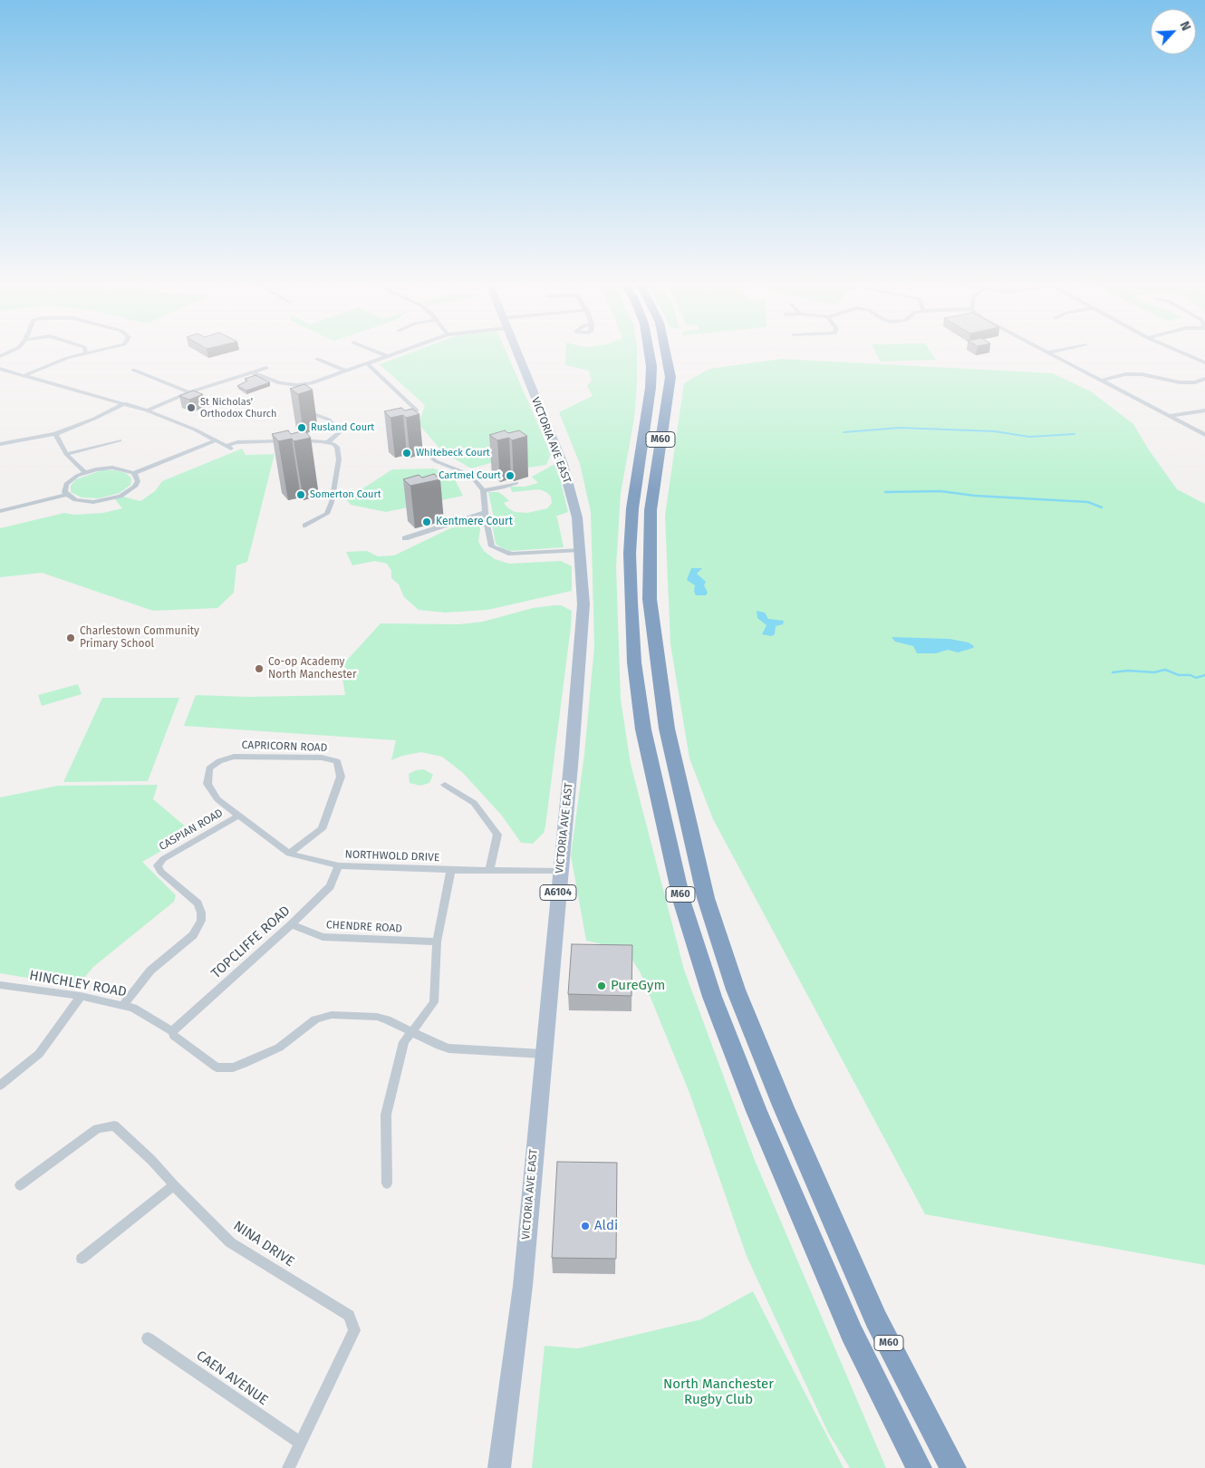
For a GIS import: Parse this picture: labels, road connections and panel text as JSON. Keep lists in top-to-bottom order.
{
  "streets": {
    "highway": ["M60"],
    "main road": ["VICTORIA AVE EAST", "A6104"],
    "street": [
      "CAPRICORN ROAD",
      "CASPIAN ROAD",
      "NORTHWOLD DRIVE",
      "CHENDRE ROAD",
      "TOPCLIFFE ROAD",
      "HINCHLEY ROAD",
      "NINA DRIVE",
      "CAEN AVENUE"
    ]
  },
  "crossings": [
    ["VICTORIA AVE EAST", "NORTHWOLD DRIVE"],
    ["VICTORIA AVE EAST", "HINCHLEY ROAD"],
    ["CAPRICORN ROAD", "CASPIAN ROAD"],
    ["CAPRICORN ROAD", "NORTHWOLD DRIVE"],
    ["CASPIAN ROAD", "NORTHWOLD DRIVE"],
    ["CASPIAN ROAD", "HINCHLEY ROAD"],
    ["NORTHWOLD DRIVE", "TOPCLIFFE ROAD"],
    ["CHENDRE ROAD", "TOPCLIFFE ROAD"],
    ["TOPCLIFFE ROAD", "HINCHLEY ROAD"],
    ["NINA DRIVE", "CAEN AVENUE"]
  ],
  "parks": ["North Manchester Rugby Club"],
  "places": [
    "St Nicholas' Orthodox Church",
    "Rusland Court",
    "Whitebeck Court",
    "Cartmel Court",
    "Somerton Court",
    "Kentmere Court",
    "Charlestown Community Primary School",
    "Co-op Academy North Manchester",
    "PureGym",
    "Aldi"
  ],
  "north": "top right"
}
